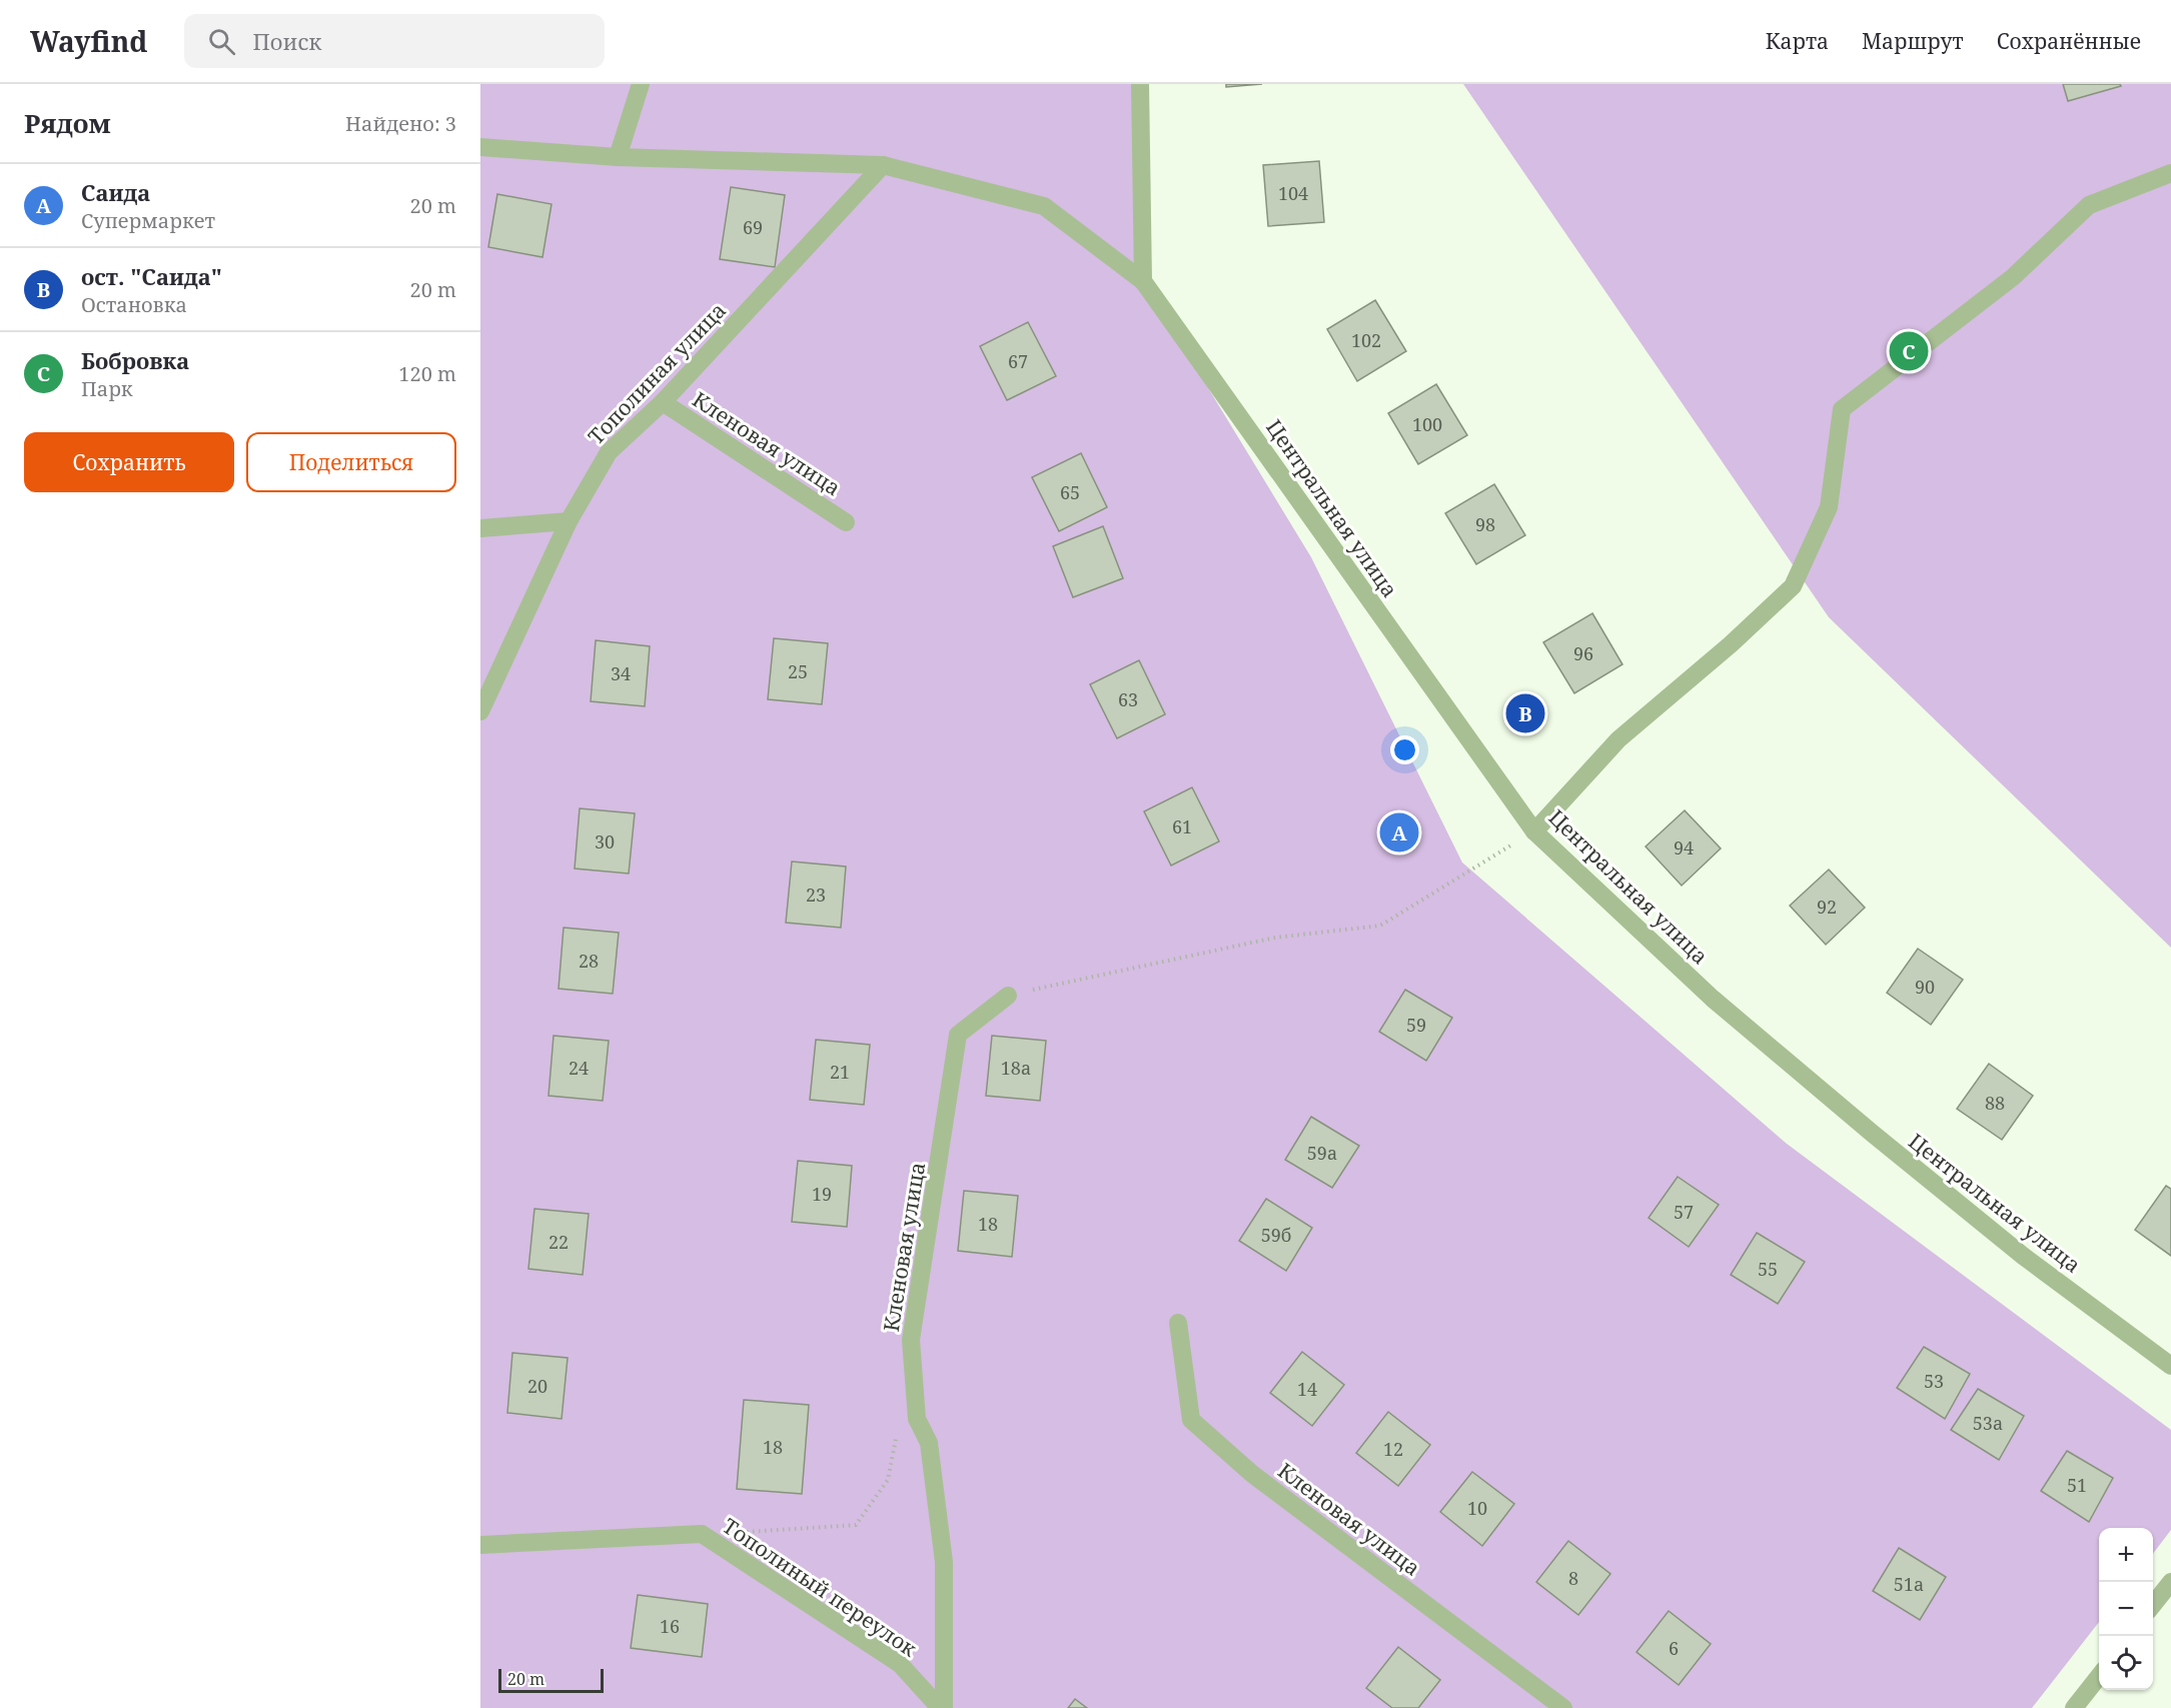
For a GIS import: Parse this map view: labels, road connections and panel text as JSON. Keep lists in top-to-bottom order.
{
  "streets": {
    "street": [
      "Тополиная улица",
      "Кленовая улица",
      "Центральная улица",
      "Тополиный переулок"
    ]
  },
  "crossings": [
    ["Тополиная улица", "Кленовая улица"],
    ["Тополиная улица", "Центральная улица"]
  ],
  "house_numbers": [
    "104",
    "69",
    "102",
    "67",
    "100",
    "65",
    "98",
    "96",
    "25",
    "34",
    "63",
    "61",
    "30",
    "94",
    "23",
    "92",
    "28",
    "90",
    "59",
    "24",
    "18а",
    "21",
    "88",
    "59а",
    "19",
    "57",
    "18",
    "59б",
    "22",
    "55",
    "53",
    "20",
    "14",
    "53а",
    "18",
    "12",
    "51",
    "10",
    "8",
    "51а",
    "16",
    "6"
  ],
  "scale_bar": "20 m",
  "page": {
    "header": "Wayfind",
    "search": "Поиск",
    "nav": ["Карта", "Маршрут", "Сохранённые"],
    "heading": ["Рядом", "Найдено: 3"],
    "list": [
      {
        "mark": "A",
        "name": "Саида",
        "note": "Супермаркет",
        "value": "20 m"
      },
      {
        "mark": "B",
        "name": "ост. \"Саида\"",
        "note": "Остановка",
        "value": "20 m"
      },
      {
        "mark": "C",
        "name": "Бобровка",
        "note": "Парк",
        "value": "120 m"
      }
    ],
    "pins": ["C", "B", "A"],
    "buttons": ["Сохранить", "Поделиться"],
    "map_buttons": ["+", "−"],
    "scale": "20 m"
  }
}
